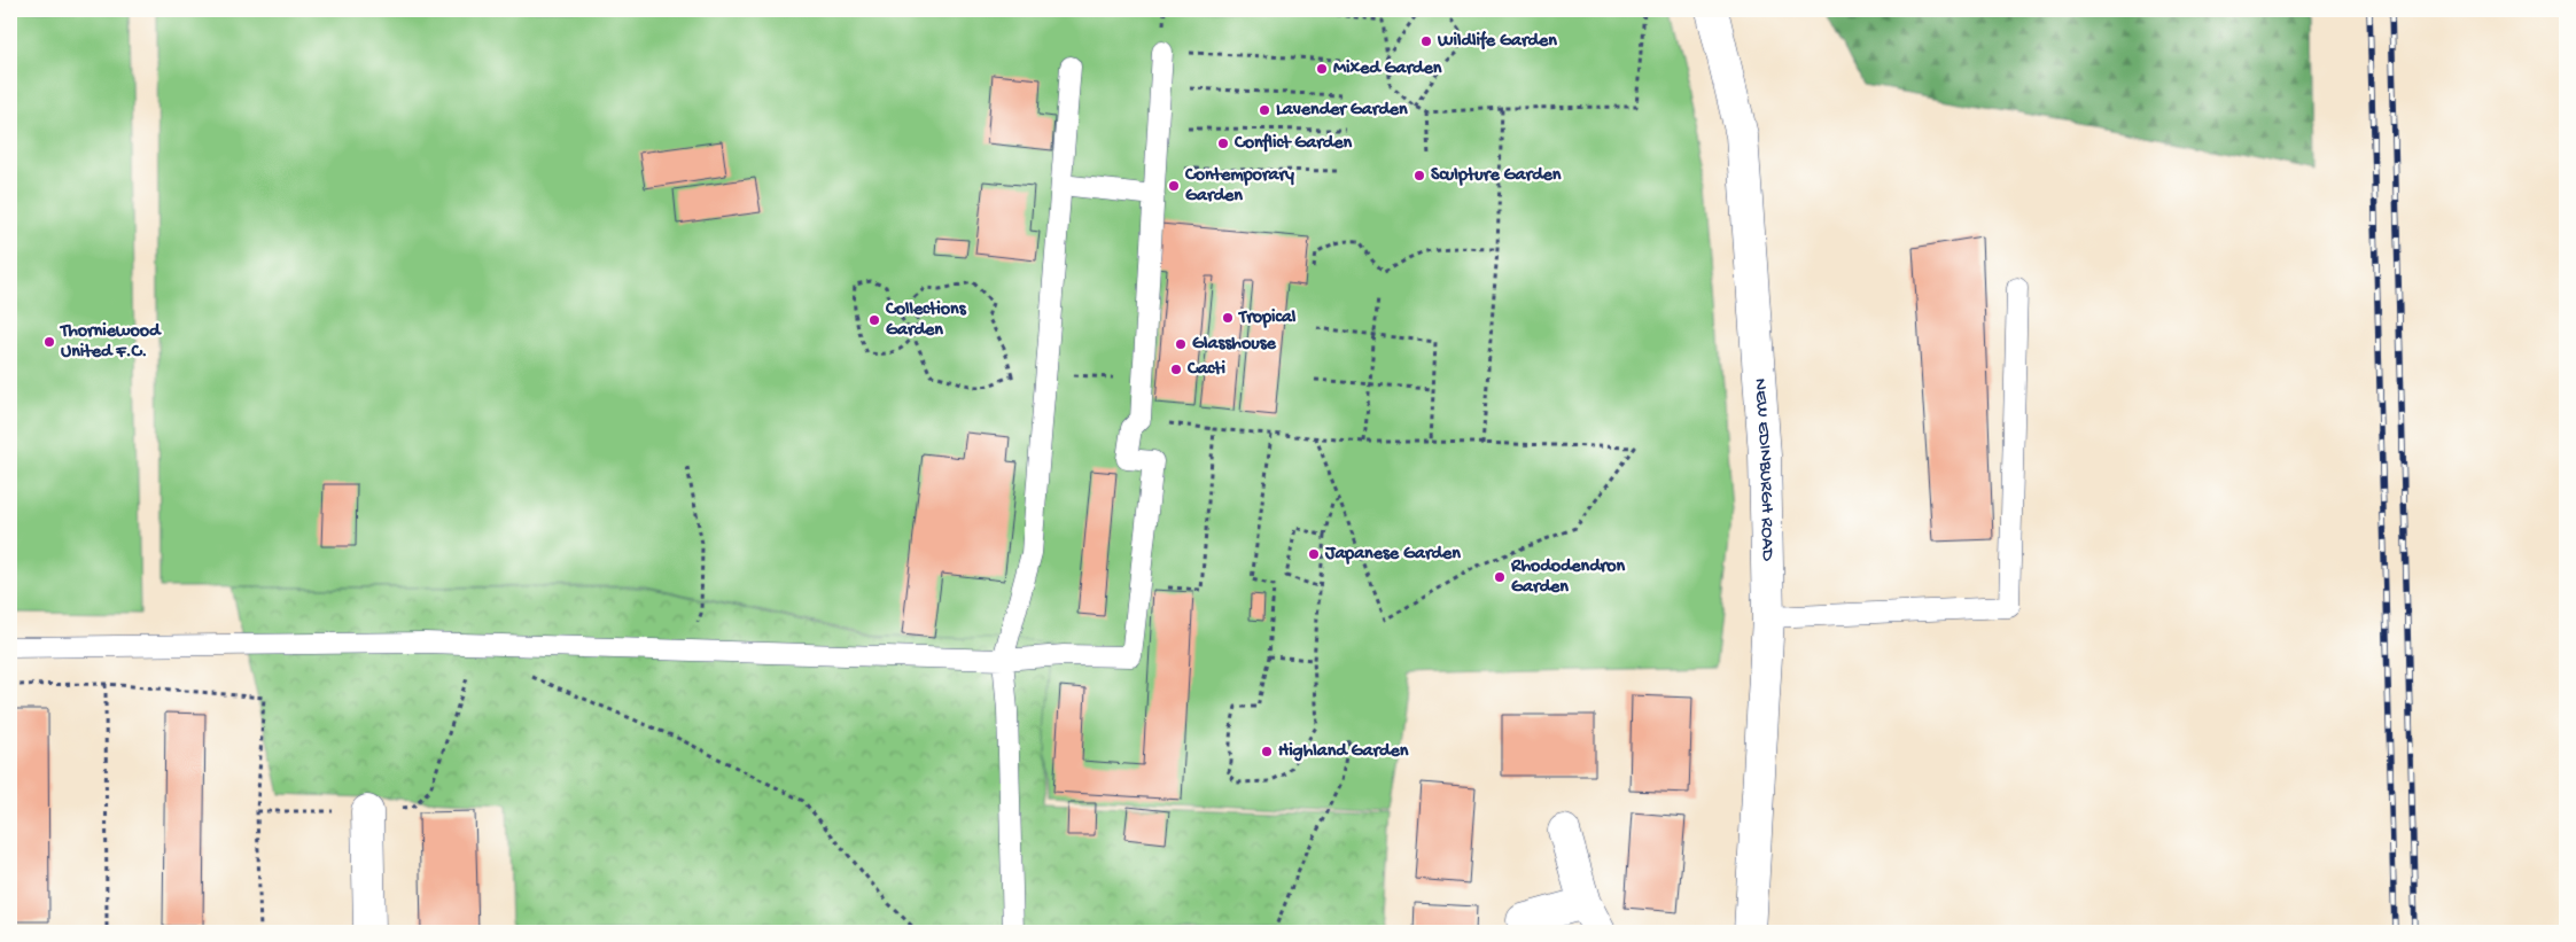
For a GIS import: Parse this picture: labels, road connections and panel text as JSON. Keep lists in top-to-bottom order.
{
  "streets": {
    "main road": ["NEW EDINBURGH ROAD"]
  },
  "places": [
    "Wildlife Garden",
    "Mixed Garden",
    "Lavender Garden",
    "Conflict Garden",
    "Sculpture Garden",
    "Contemporary Garden",
    "Tropical",
    "Collections Garden",
    "Thorniewood United F.C.",
    "Glasshouse",
    "Cacti",
    "Japanese Garden",
    "Rhododendron Garden",
    "Highland Garden"
  ]
}
